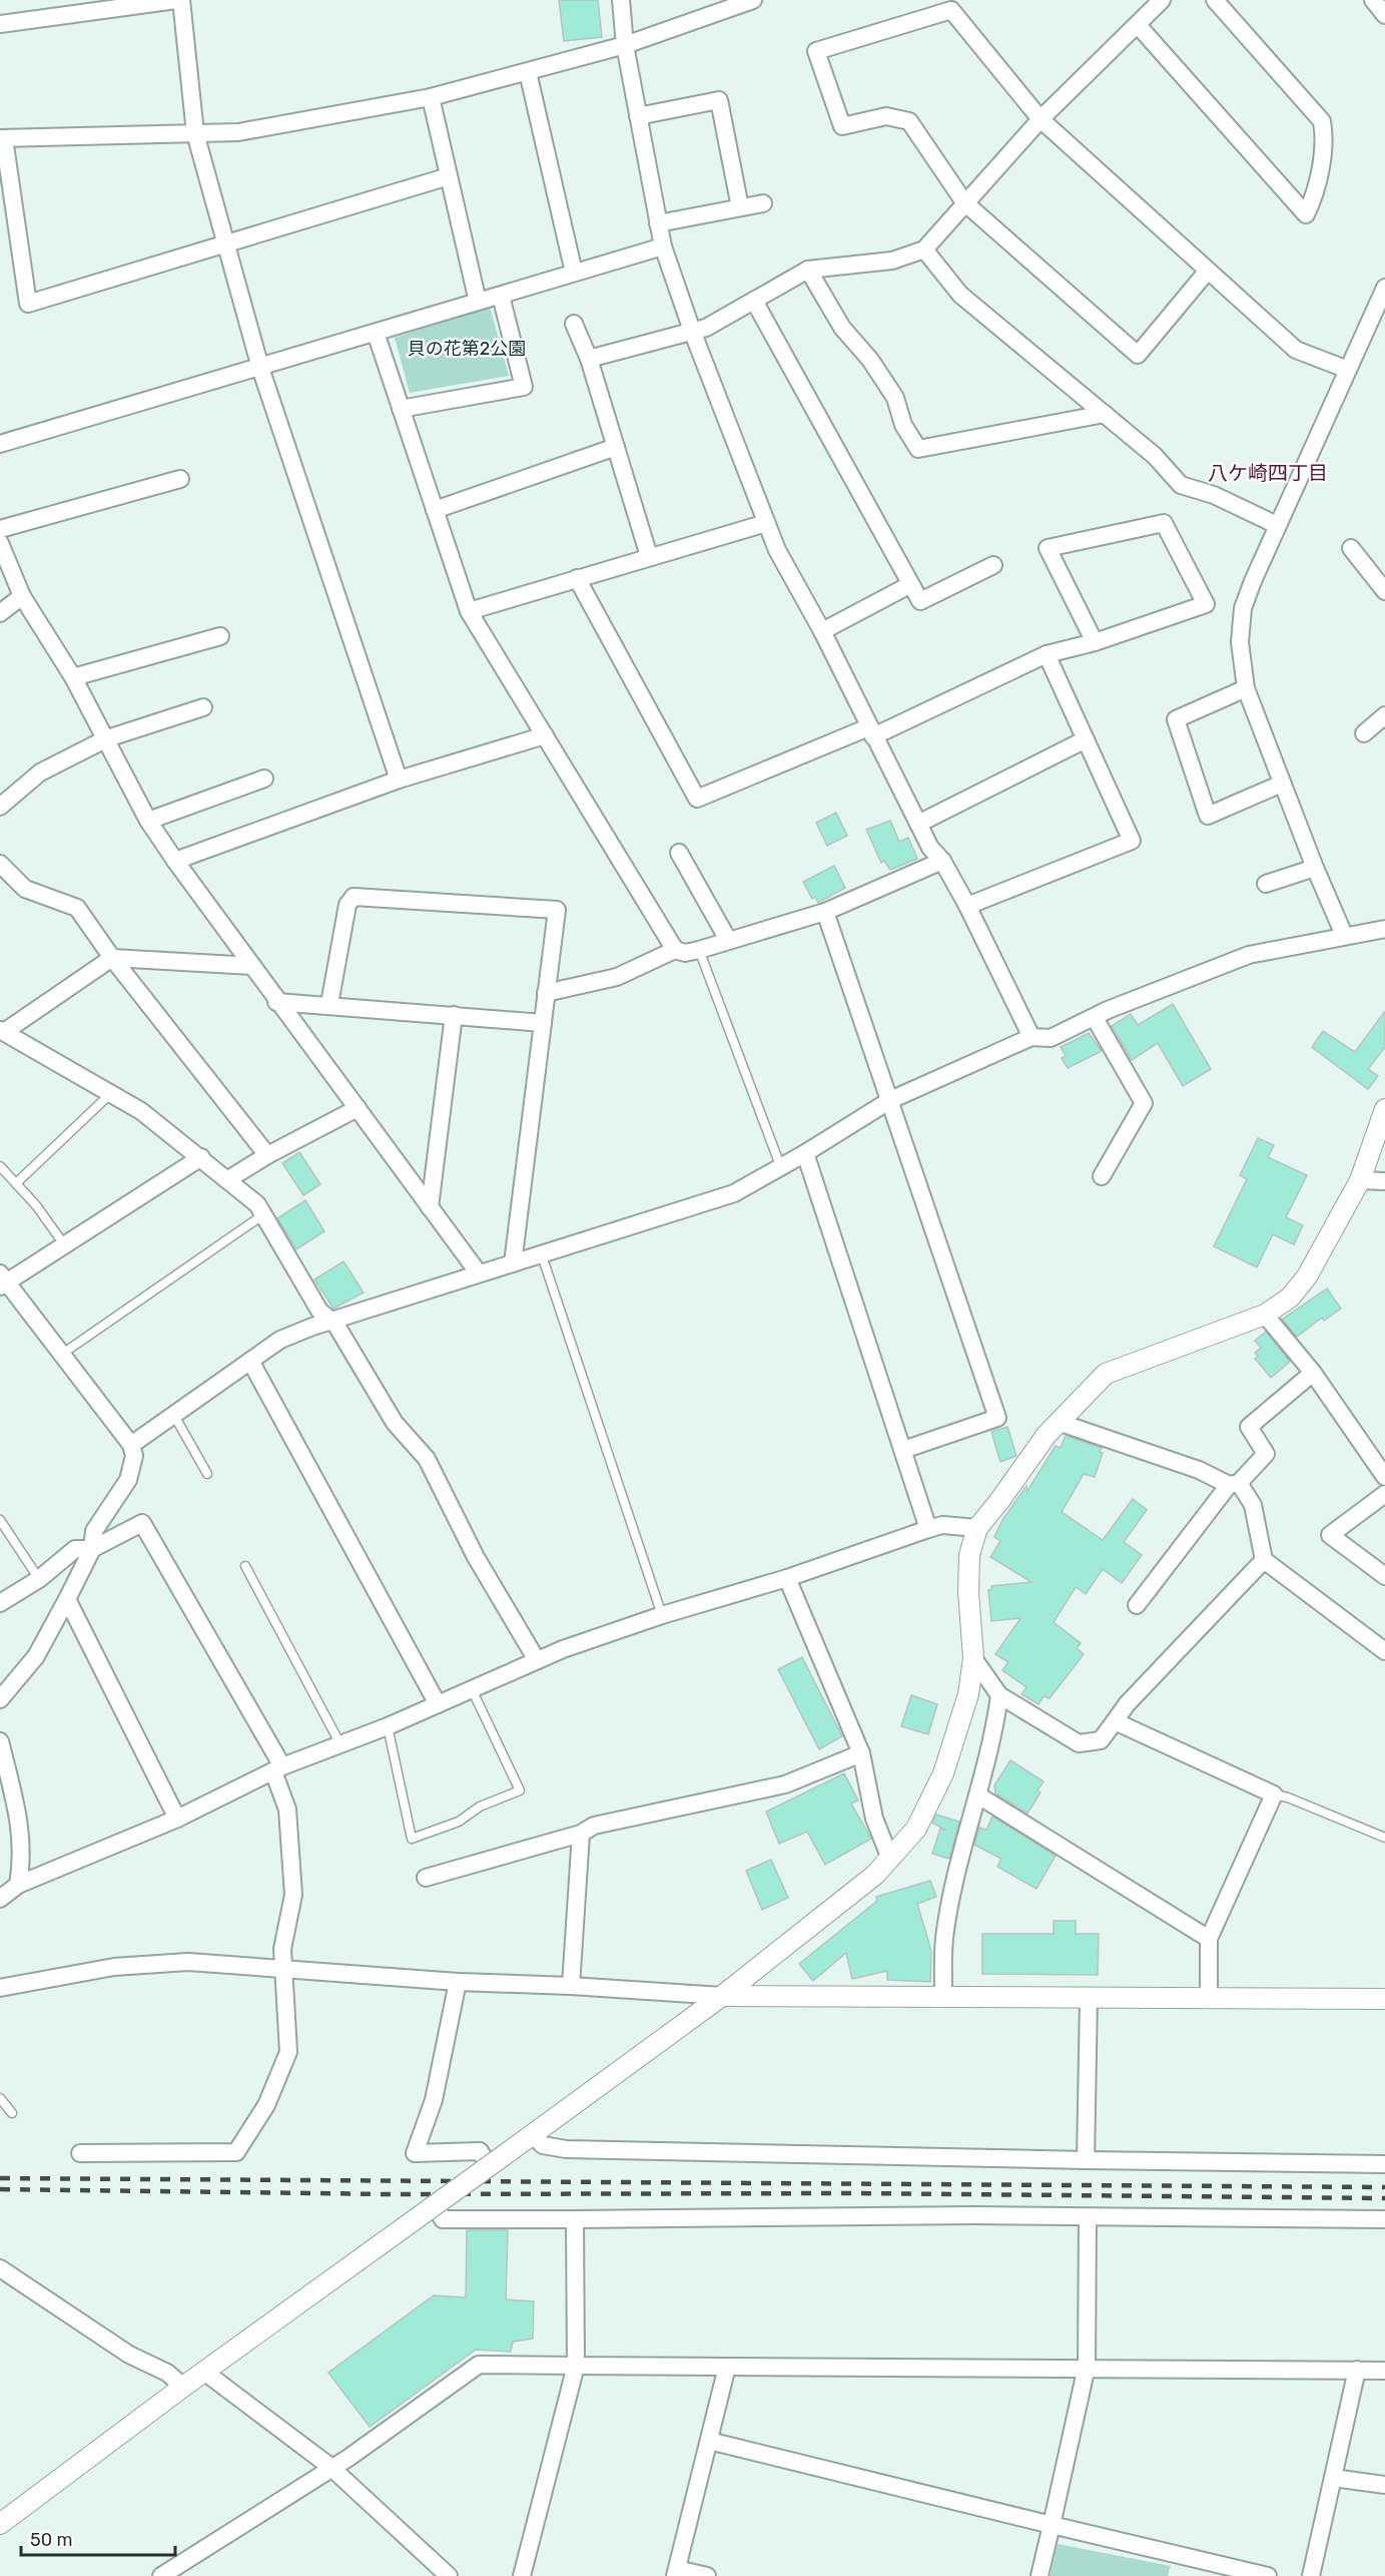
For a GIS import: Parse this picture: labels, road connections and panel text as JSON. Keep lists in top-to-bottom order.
{
  "districts": ["八ケ崎四丁目"],
  "parks": ["貝の花第2公園"],
  "scale_bar": "50 m"
}
